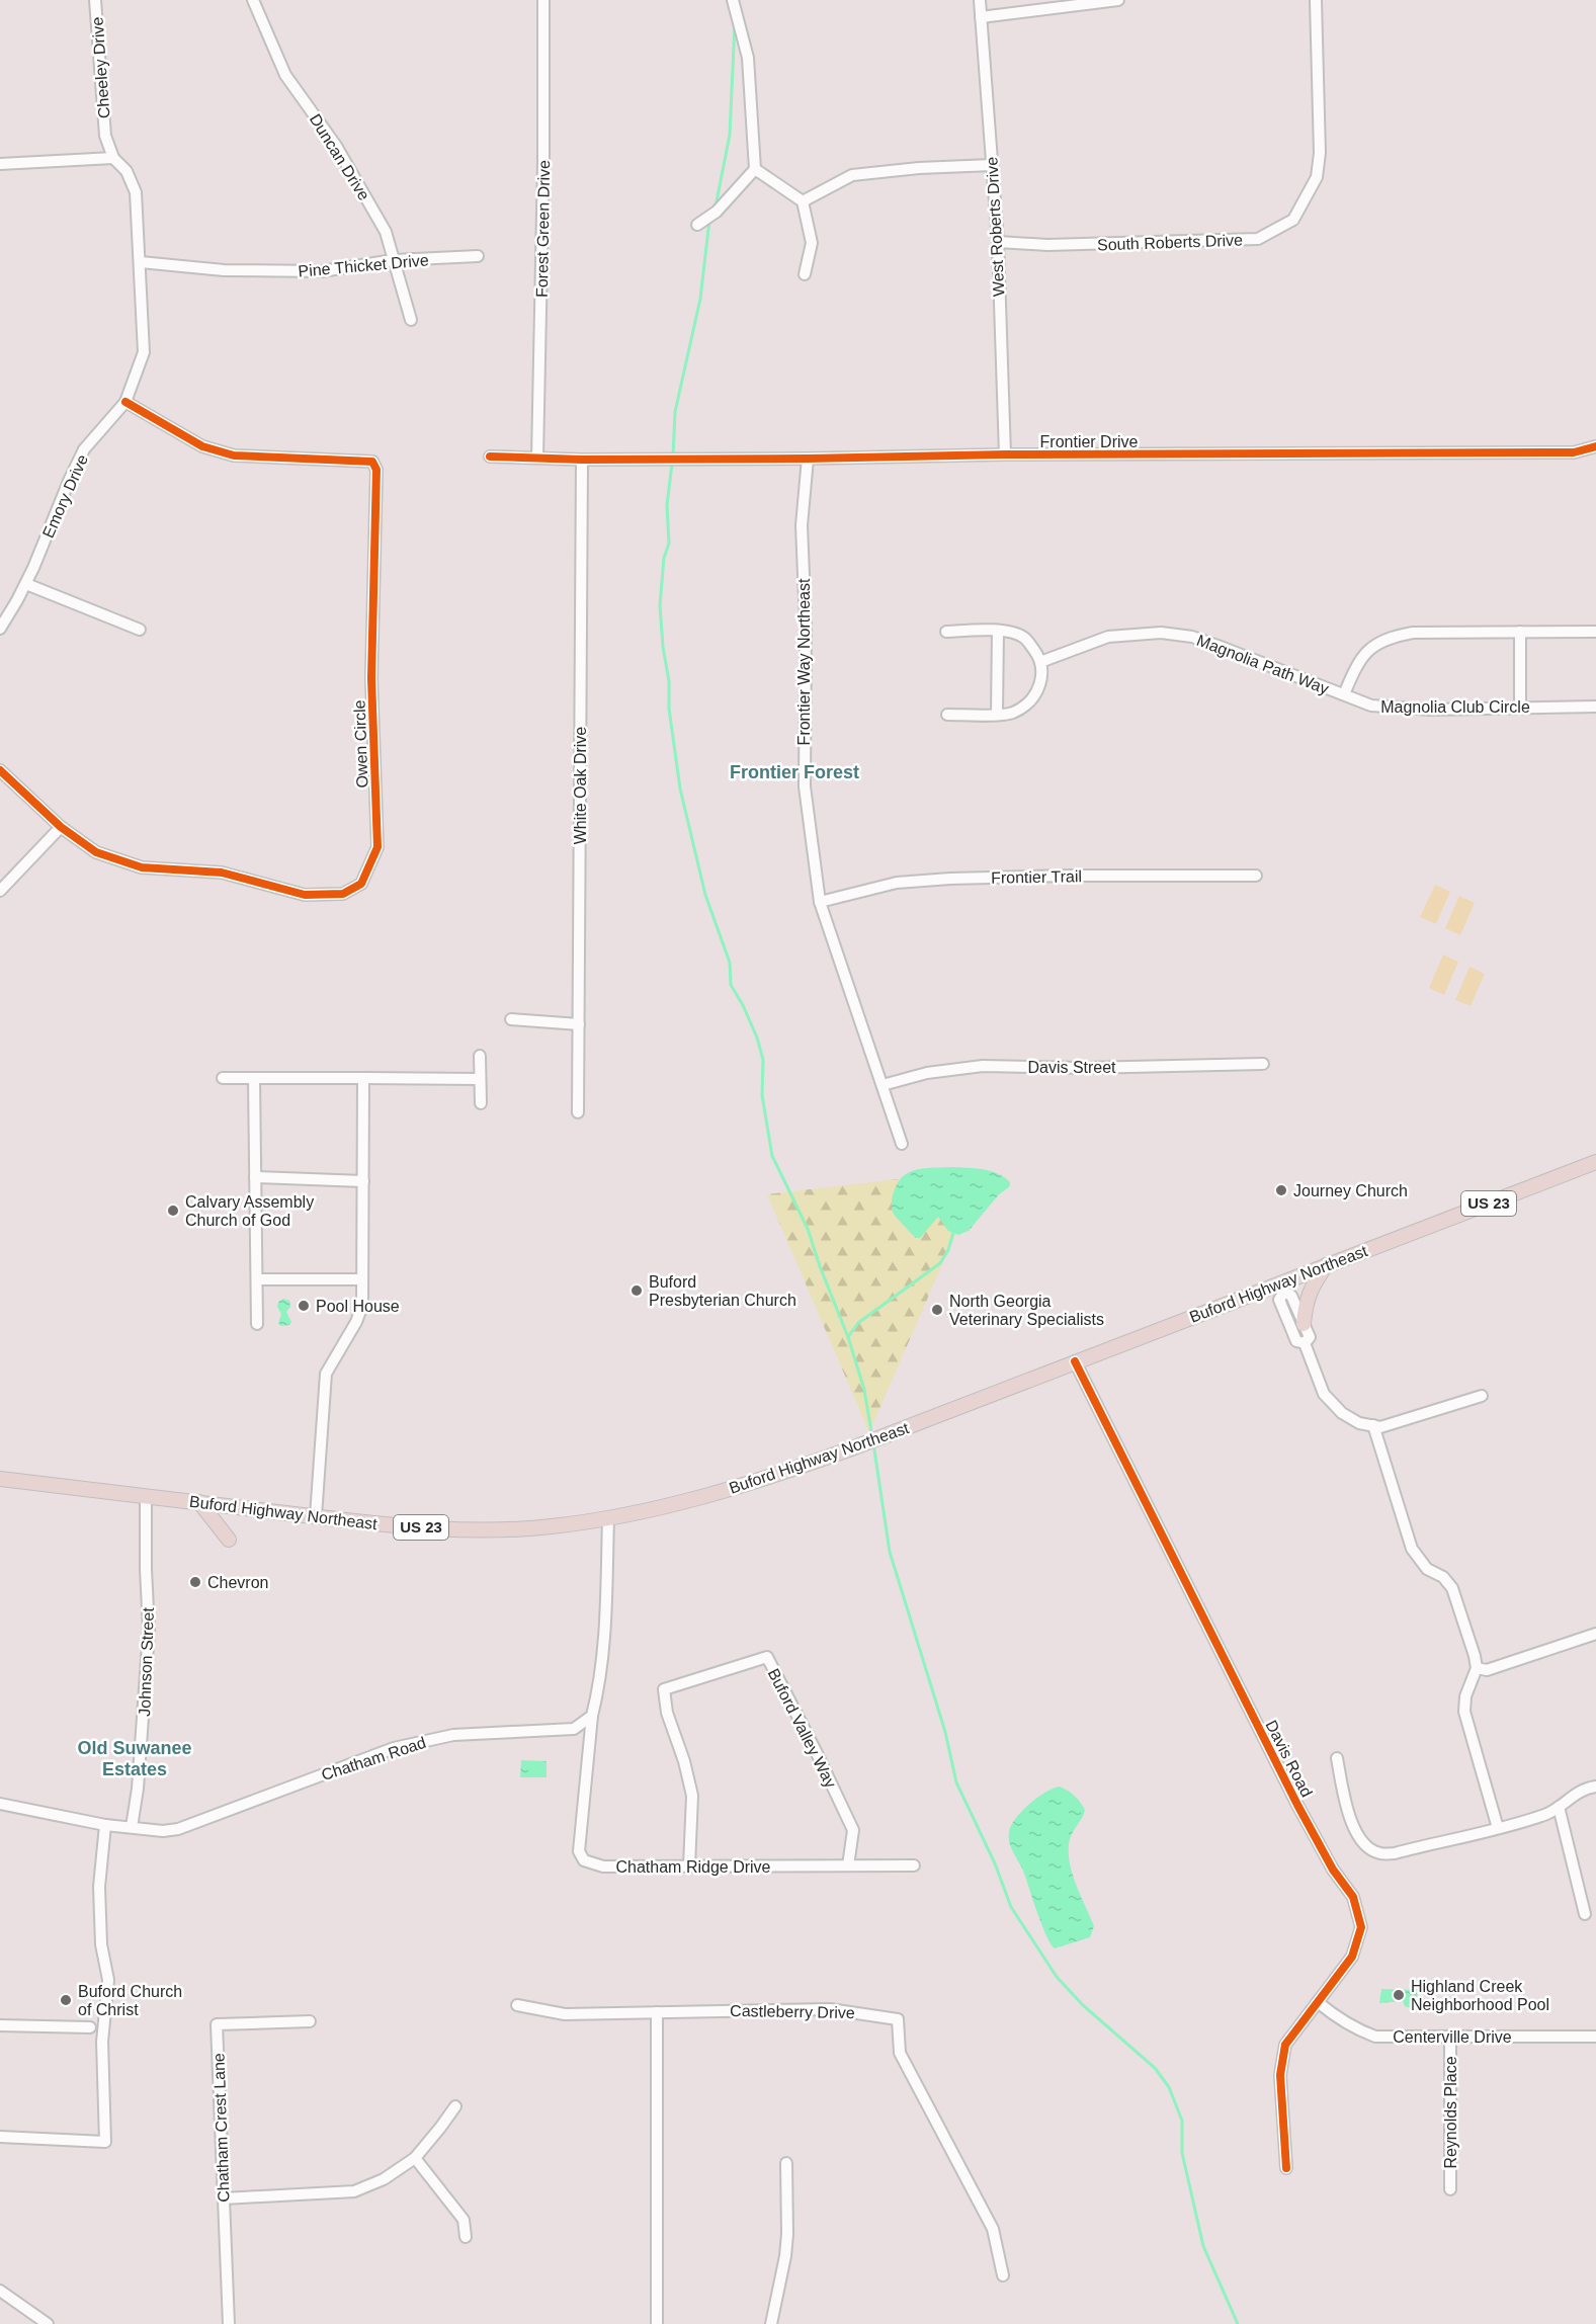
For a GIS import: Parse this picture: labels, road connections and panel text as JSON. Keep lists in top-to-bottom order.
{
  "streets": {
    "main road": ["US 23", "Buford Highway Northeast"],
    "street": [
      "Cheeley Drive",
      "Duncan Drive",
      "West Roberts Drive",
      "Forest Green Drive",
      "South Roberts Drive",
      "Pine Thicket Drive",
      "Frontier Drive",
      "Emory Drive",
      "Frontier Way Northeast",
      "Magnolia Path Way",
      "Magnolia Club Circle",
      "Owen Circle",
      "White Oak Drive",
      "Frontier Trail",
      "Davis Street",
      "Johnson Street",
      "Buford Valley Way",
      "Chatham Road",
      "Davis Road",
      "Chatham Ridge Drive",
      "Castleberry Drive",
      "Centerville Drive",
      "Reynolds Place",
      "Chatham Crest Lane"
    ]
  },
  "crossings": [
    ["Cheeley Drive", "Emory Drive"],
    ["Duncan Drive", "Pine Thicket Drive"],
    ["West Roberts Drive", "South Roberts Drive"],
    ["West Roberts Drive", "Frontier Drive"],
    ["Forest Green Drive", "Frontier Drive"],
    ["Pine Thicket Drive", "Emory Drive"],
    ["Frontier Drive", "Frontier Way Northeast"],
    ["Frontier Drive", "White Oak Drive"],
    ["Emory Drive", "Owen Circle"],
    ["Frontier Way Northeast", "Frontier Trail"],
    ["Frontier Way Northeast", "Davis Street"],
    ["Magnolia Path Way", "Magnolia Club Circle"],
    ["Buford Highway Northeast", "Johnson Street"],
    ["Buford Highway Northeast", "Davis Road"],
    ["Johnson Street", "Chatham Road"],
    ["Buford Valley Way", "Chatham Ridge Drive"],
    ["Chatham Road", "Chatham Ridge Drive"],
    ["Davis Road", "Centerville Drive"],
    ["Centerville Drive", "Reynolds Place"]
  ],
  "districts": ["Frontier Forest", "Old Suwanee Estates"],
  "places": [
    "Journey Church",
    "Calvary Assembly Church of God",
    "Buford Presbyterian Church",
    "Pool House",
    "North Georgia Veterinary Specialists",
    "Chevron",
    "Highland Creek Neighborhood Pool",
    "Buford Church of Christ"
  ]
}
